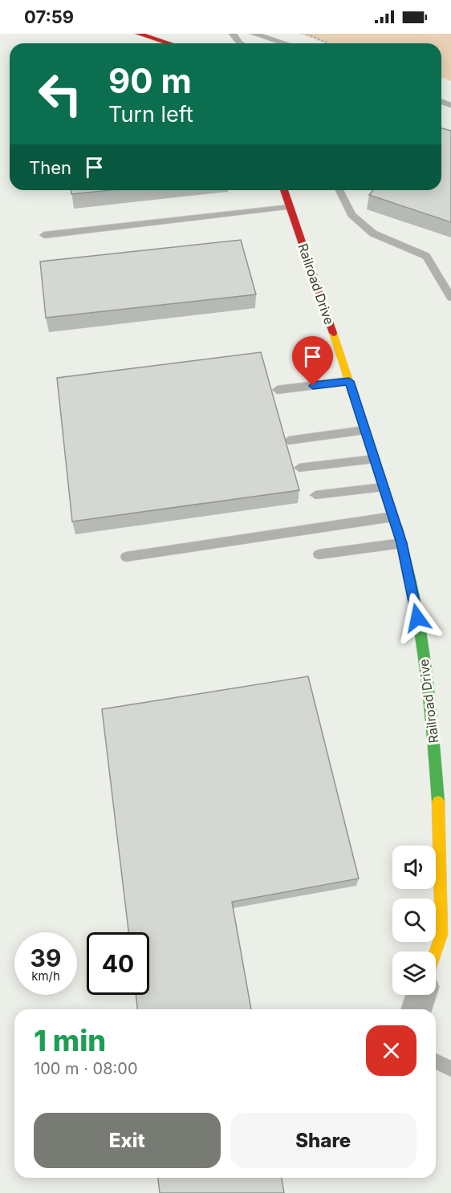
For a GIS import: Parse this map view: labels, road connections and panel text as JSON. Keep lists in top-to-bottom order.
{
  "streets": {
    "street": ["Railroad Drive"]
  },
  "page": {
    "status": "07:59",
    "turn": ["90 m", "Turn left"],
    "then": "Then",
    "speed": "39 km/h",
    "limit": "40",
    "heading": ["1 min", "100 m · 08:00"],
    "buttons": ["Exit", "Share"]
  }
}
